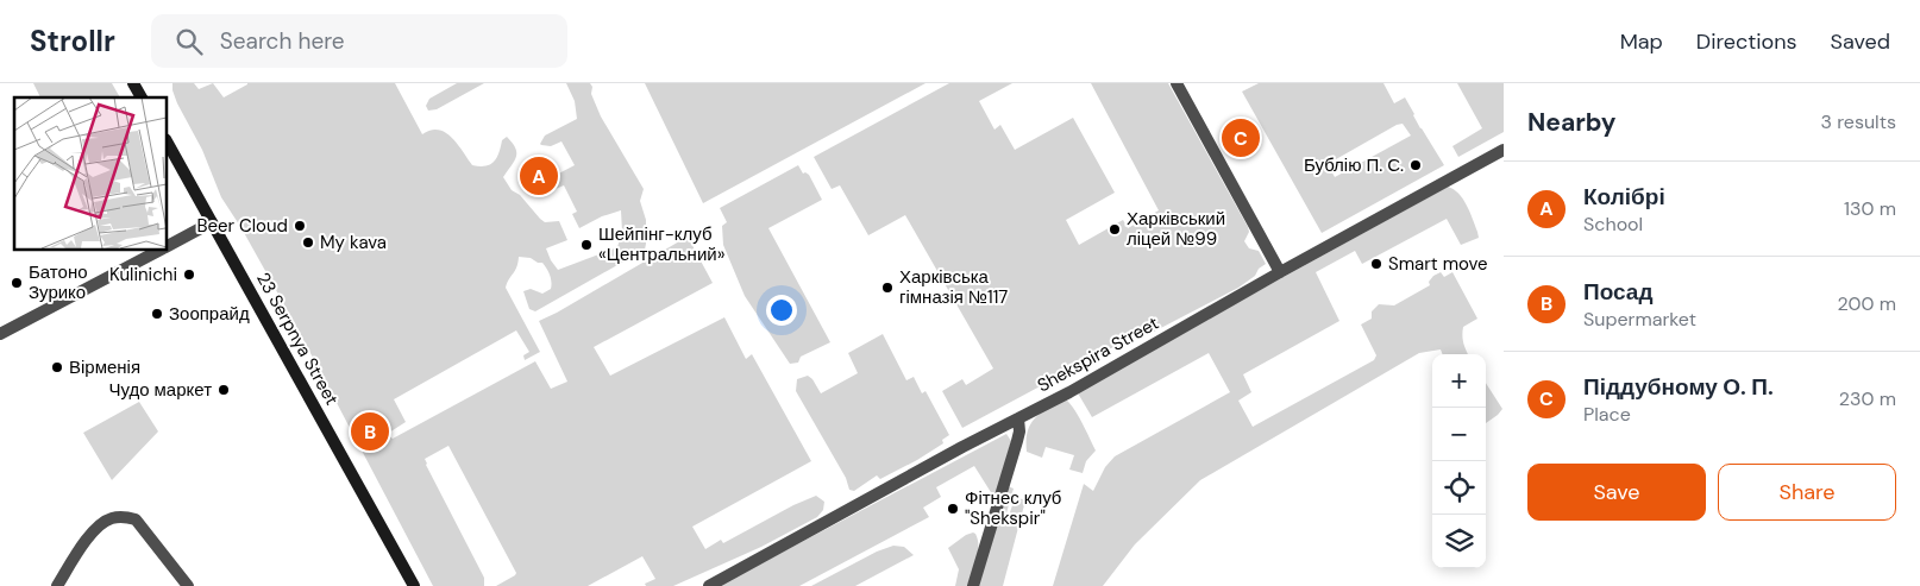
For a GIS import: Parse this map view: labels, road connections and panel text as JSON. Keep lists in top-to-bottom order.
{
  "streets": {
    "street": ["23 Serpnya Street", "Shekspira Street"]
  },
  "places": [
    "Бублію П. С.",
    "Beer Cloud",
    "Харківський ліцей №99",
    "My kava",
    "Шейпінг-клуб «Центральний»",
    "Smart move",
    "Kulinichi",
    "Батоно Зурико",
    "Харківська гімназія №117",
    "Зоопрайд",
    "Вірменія",
    "Чудо маркет",
    "Фітнес клуб \"Shekspir\""
  ],
  "page": {
    "header": "Strollr",
    "search": "Search here",
    "nav": ["Map", "Directions", "Saved"],
    "heading": ["Nearby", "3 results"],
    "pins": ["C", "A", "B"],
    "list": [
      {
        "mark": "A",
        "name": "Колібрі",
        "note": "School",
        "value": "130 m"
      },
      {
        "mark": "B",
        "name": "Посад",
        "note": "Supermarket",
        "value": "200 m"
      },
      {
        "mark": "C",
        "name": "Піддубному О. П.",
        "note": "Place",
        "value": "230 m"
      }
    ],
    "map_buttons": ["+", "−"],
    "buttons": ["Save", "Share"]
  }
}
